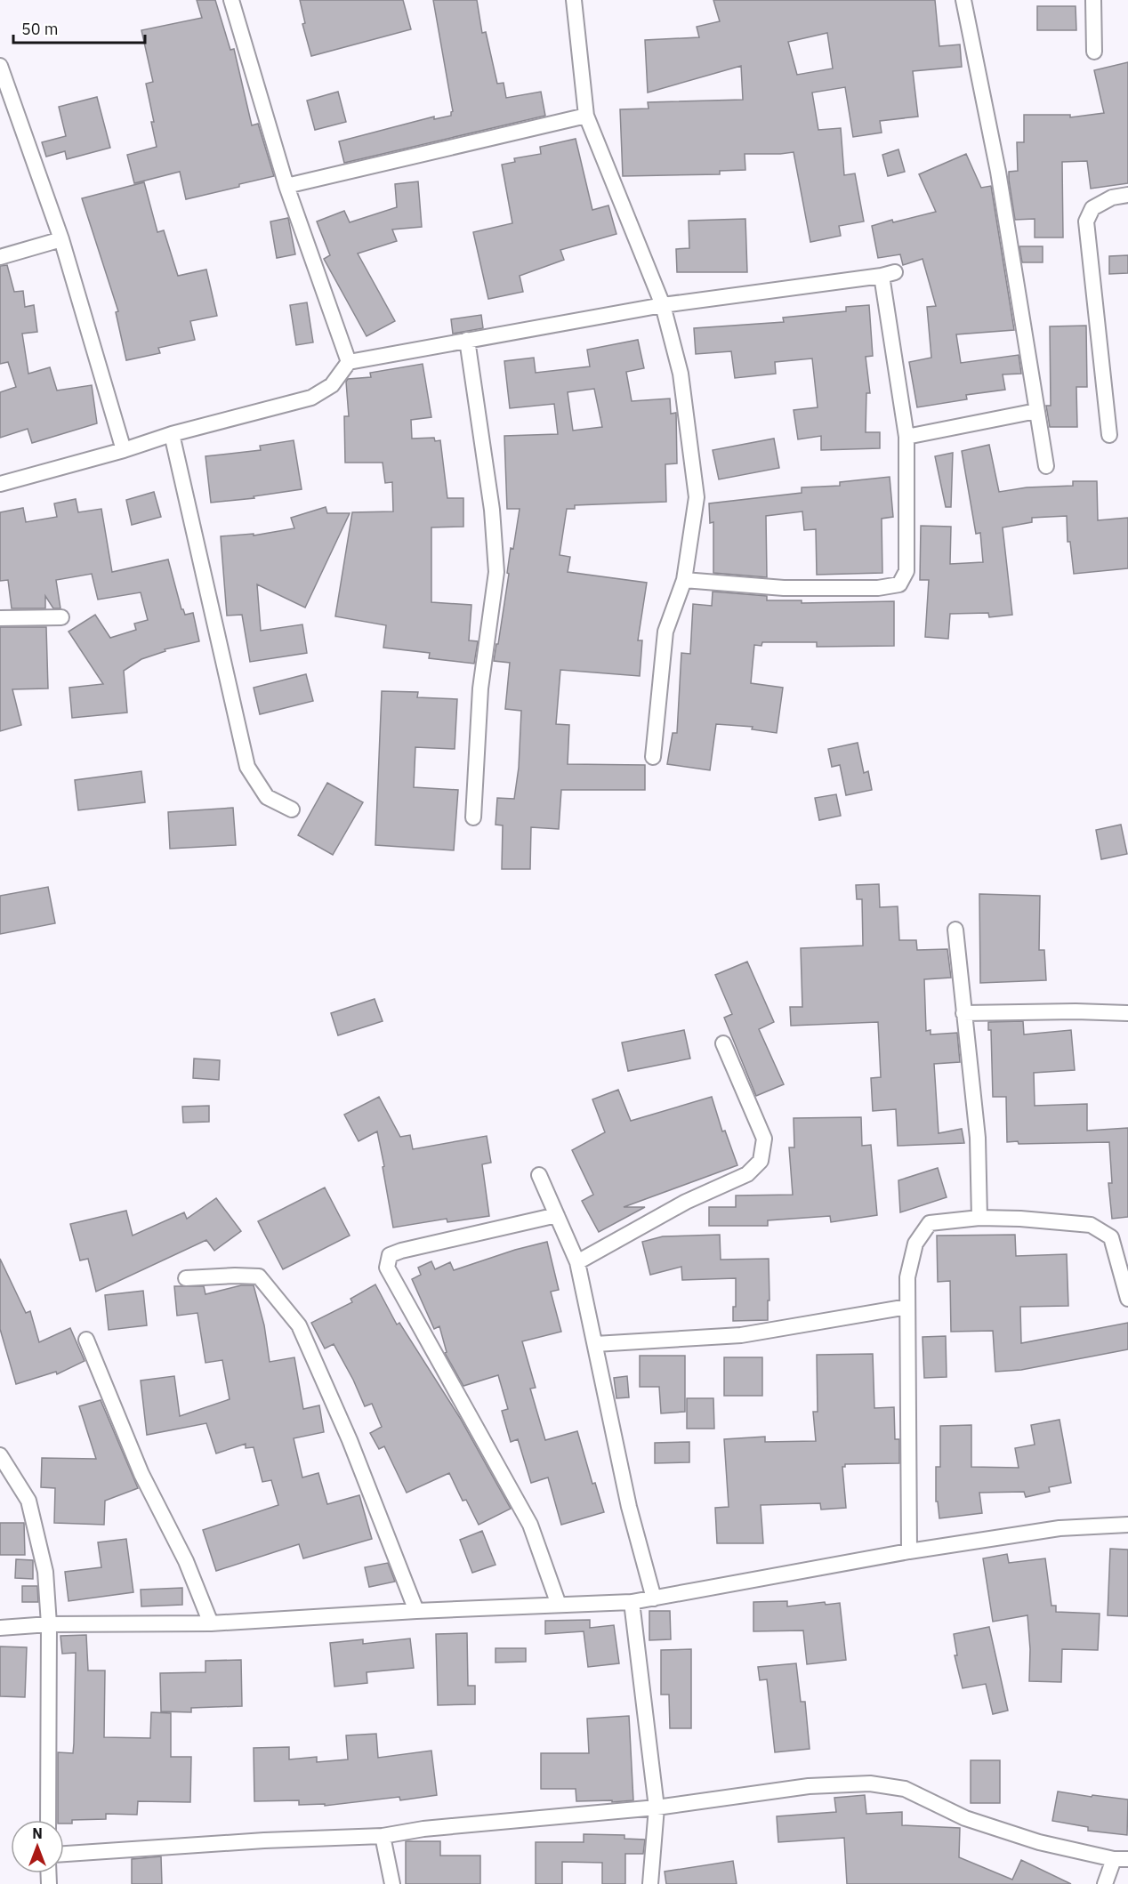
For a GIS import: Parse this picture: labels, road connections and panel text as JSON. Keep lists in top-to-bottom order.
{
  "scale_bar": "50 m",
  "north": "top"
}
